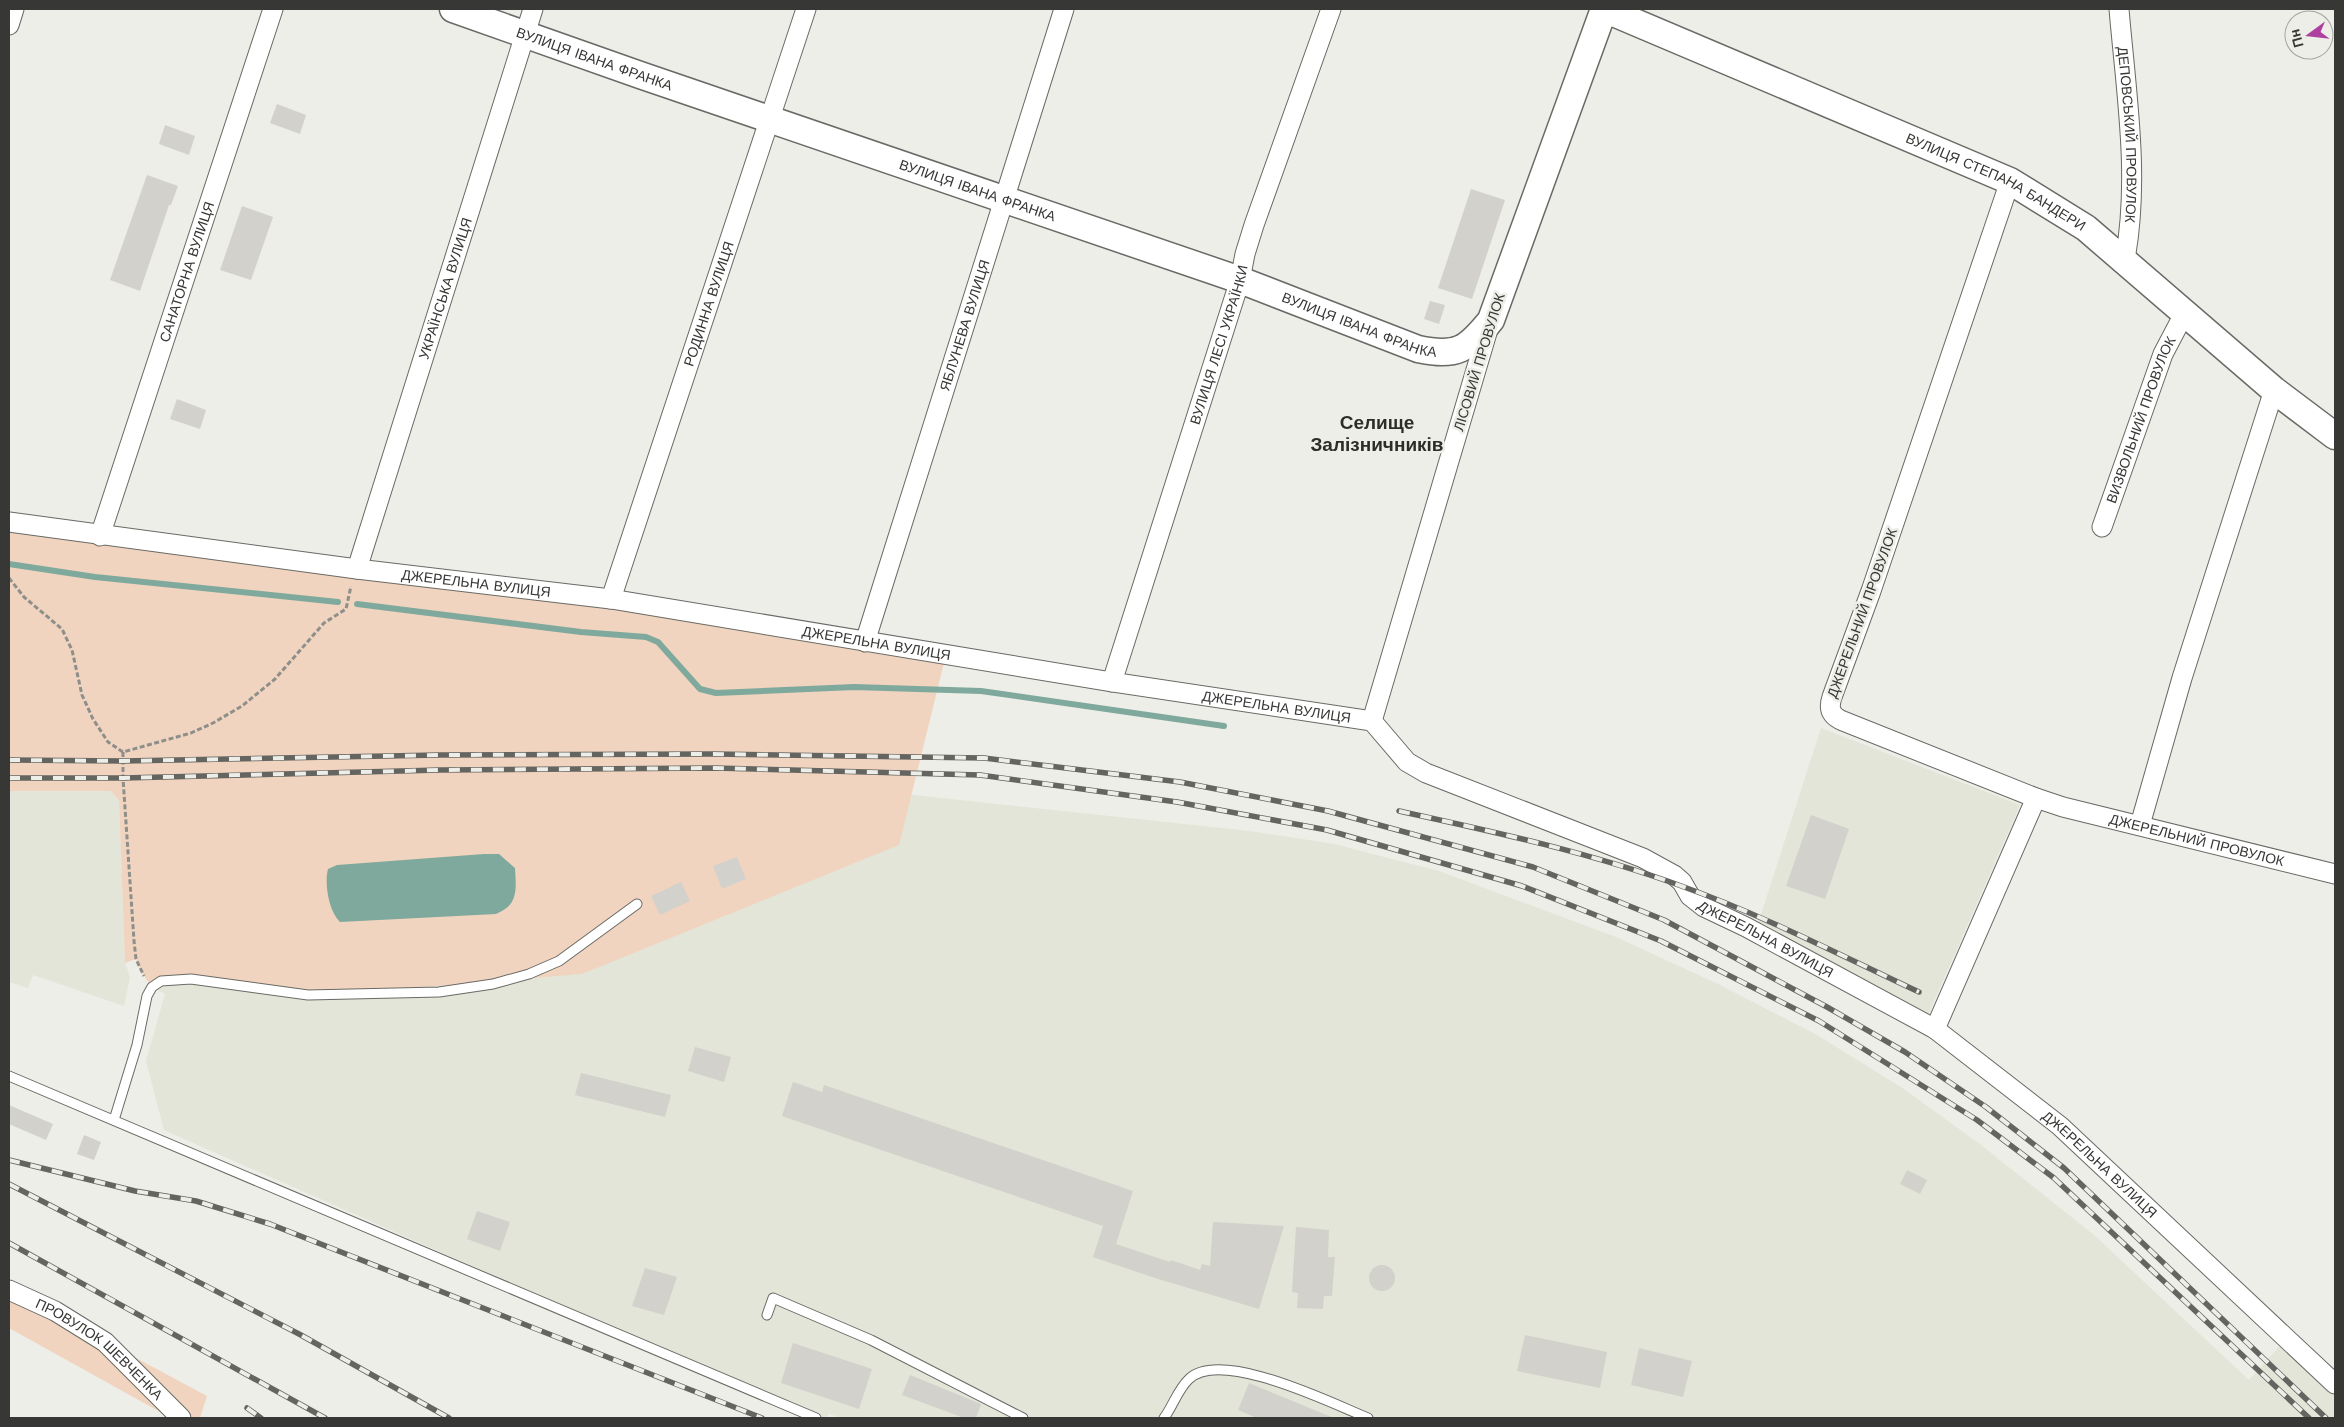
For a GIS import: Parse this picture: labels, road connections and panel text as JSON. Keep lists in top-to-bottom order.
{
  "streets": {
    "street": [
      "ВУЛИЦЯ ІВАНА ФРАНКА",
      "ДЕПОВСЬКИЙ ПРОВУЛОК",
      "ВУЛИЦЯ СТЕПАНА БАНДЕРИ",
      "САНАТОРНА ВУЛИЦЯ",
      "УКРАЇНСЬКА ВУЛИЦЯ",
      "РОДИННА ВУЛИЦЯ",
      "ЯБЛУНЕВА ВУЛИЦЯ",
      "ВУЛИЦЯ ЛЕСІ УКРАЇНКИ",
      "ЛІСОВИЙ ПРОВУЛОК",
      "ВИЗВОЛЬНИЙ ПРОВУЛОК",
      "ДЖЕРЕЛЬНА ВУЛИЦЯ",
      "ДЖЕРЕЛЬНИЙ ПРОВУЛОК",
      "ПРОВУЛОК ШЕВЧЕНКА"
    ]
  },
  "crossings": [
    ["ВУЛИЦЯ ІВАНА ФРАНКА", "УКРАЇНСЬКА ВУЛИЦЯ"],
    ["ВУЛИЦЯ ІВАНА ФРАНКА", "РОДИННА ВУЛИЦЯ"],
    ["ВУЛИЦЯ ІВАНА ФРАНКА", "ЯБЛУНЕВА ВУЛИЦЯ"],
    ["ВУЛИЦЯ ІВАНА ФРАНКА", "ВУЛИЦЯ ЛЕСІ УКРАЇНКИ"],
    ["ВУЛИЦЯ ІВАНА ФРАНКА", "ЛІСОВИЙ ПРОВУЛОК"],
    ["ДЕПОВСЬКИЙ ПРОВУЛОК", "ВУЛИЦЯ СТЕПАНА БАНДЕРИ"],
    ["ВУЛИЦЯ СТЕПАНА БАНДЕРИ", "ЛІСОВИЙ ПРОВУЛОК"],
    ["ВУЛИЦЯ СТЕПАНА БАНДЕРИ", "ВИЗВОЛЬНИЙ ПРОВУЛОК"],
    ["ВУЛИЦЯ СТЕПАНА БАНДЕРИ", "ДЖЕРЕЛЬНИЙ ПРОВУЛОК"],
    ["САНАТОРНА ВУЛИЦЯ", "ДЖЕРЕЛЬНА ВУЛИЦЯ"],
    ["УКРАЇНСЬКА ВУЛИЦЯ", "ДЖЕРЕЛЬНА ВУЛИЦЯ"],
    ["РОДИННА ВУЛИЦЯ", "ДЖЕРЕЛЬНА ВУЛИЦЯ"],
    ["ЯБЛУНЕВА ВУЛИЦЯ", "ДЖЕРЕЛЬНА ВУЛИЦЯ"],
    ["ВУЛИЦЯ ЛЕСІ УКРАЇНКИ", "ДЖЕРЕЛЬНА ВУЛИЦЯ"],
    ["ЛІСОВИЙ ПРОВУЛОК", "ДЖЕРЕЛЬНА ВУЛИЦЯ"]
  ],
  "districts": ["Селище Залізничників"],
  "north": "left"
}
